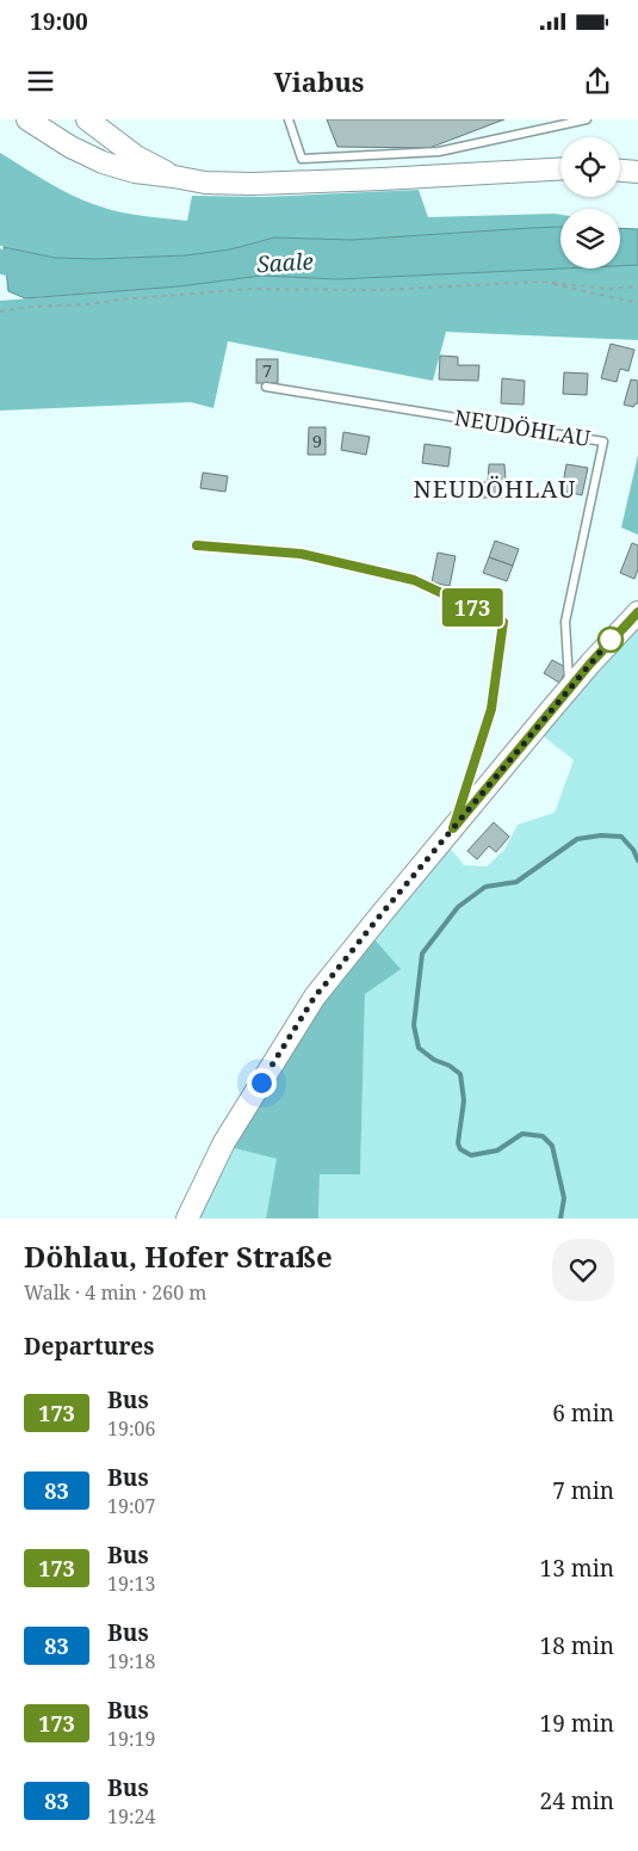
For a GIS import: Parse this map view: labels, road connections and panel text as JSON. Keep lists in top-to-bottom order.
{
  "streets": {
    "lane": ["NEUDÖHLAU"]
  },
  "districts": ["NEUDÖHLAU"],
  "water": ["Saale"],
  "lines": ["bus line 173"],
  "house_numbers": ["7", "9"],
  "page": {
    "status": "19:00",
    "header": "Viabus",
    "on_map": "173",
    "heading": [
      ["Döhlau, Hofer Straße", "Walk · 4 min · 260 m"],
      "Departures"
    ],
    "list": [
      {
        "mark": "173",
        "name": "Bus",
        "note": "19:06",
        "value": "6 min"
      },
      {
        "mark": "83",
        "name": "Bus",
        "note": "19:07",
        "value": "7 min"
      },
      {
        "mark": "173",
        "name": "Bus",
        "note": "19:13",
        "value": "13 min"
      },
      {
        "mark": "83",
        "name": "Bus",
        "note": "19:18",
        "value": "18 min"
      },
      {
        "mark": "173",
        "name": "Bus",
        "note": "19:19",
        "value": "19 min"
      },
      {
        "mark": "83",
        "name": "Bus",
        "note": "19:24",
        "value": "24 min"
      }
    ]
  }
}
